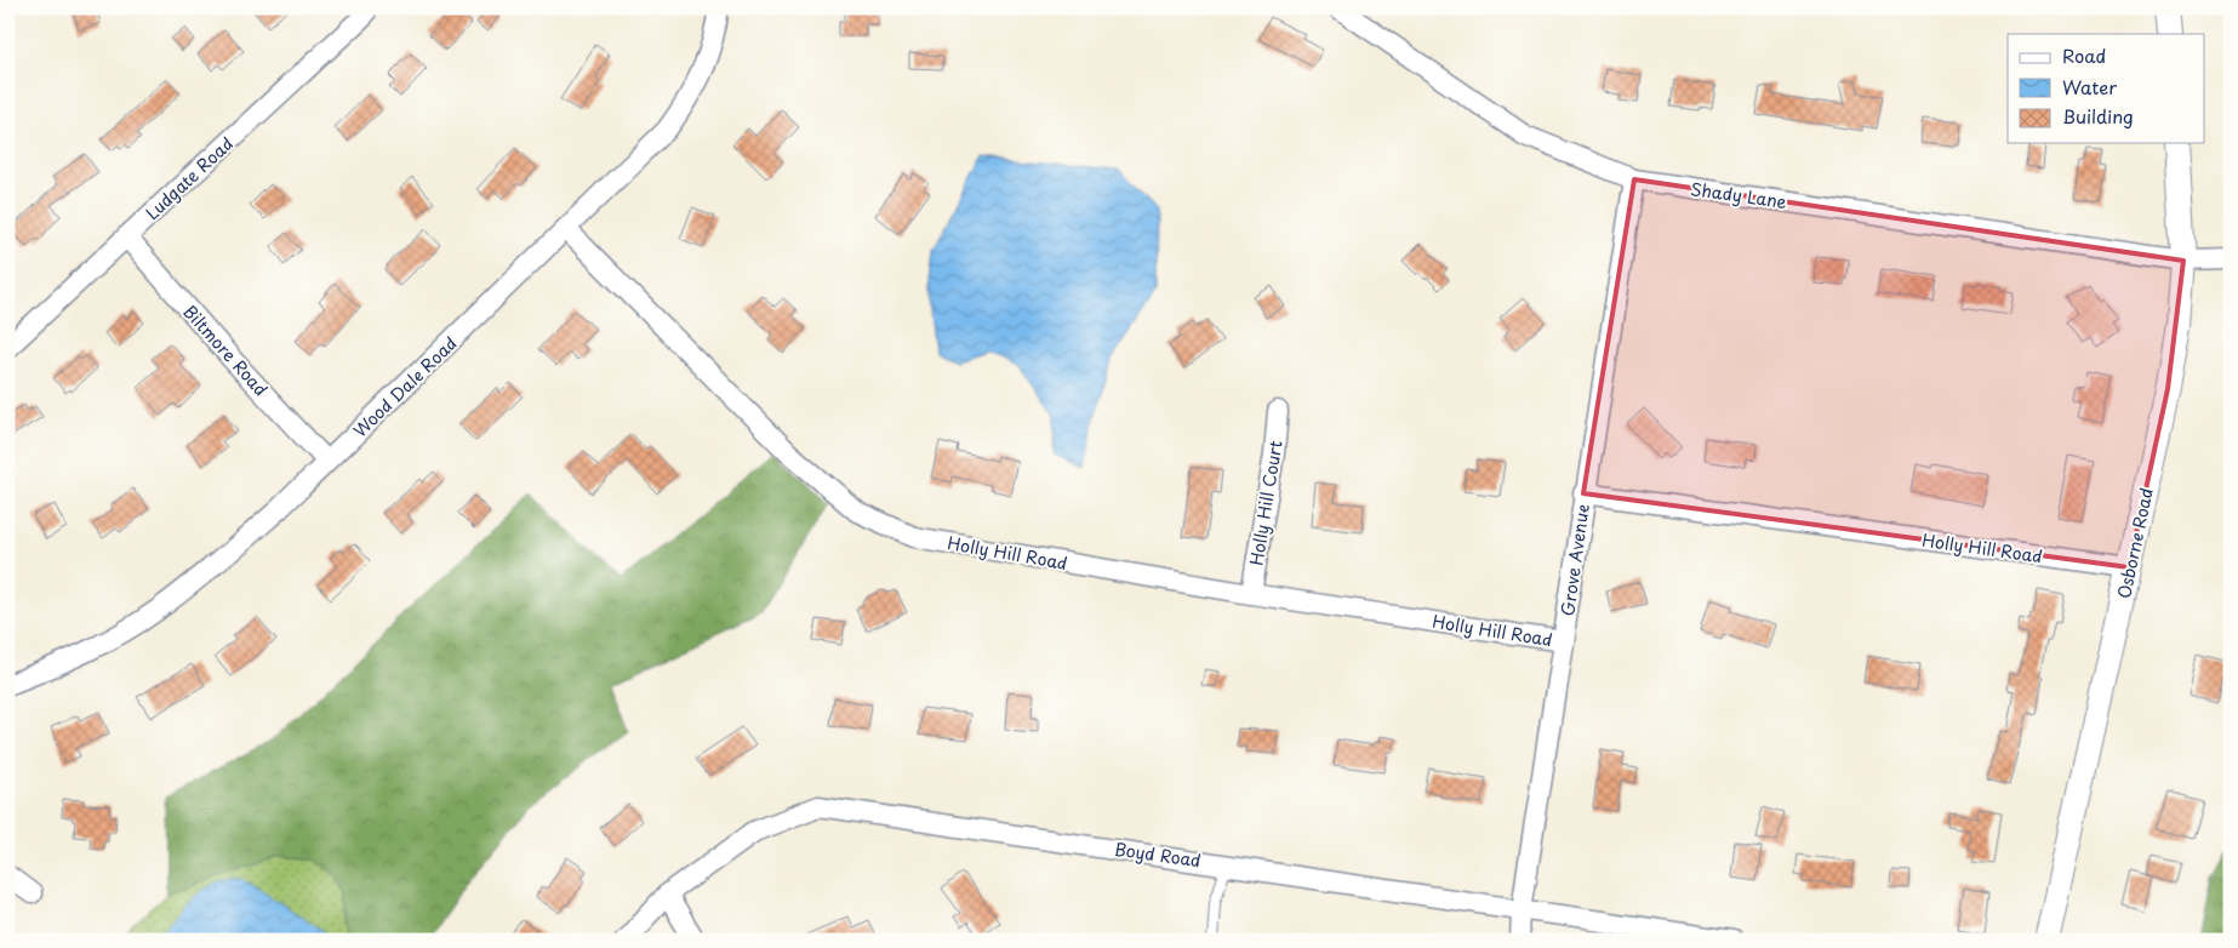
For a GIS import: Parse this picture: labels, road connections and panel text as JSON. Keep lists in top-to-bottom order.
{
  "streets": {
    "street": [
      "Ludgate Road",
      "Shady Lane",
      "Biltmore Road",
      "Wood Dale Road",
      "Holly Hill Court",
      "Osborne Road",
      "Holly Hill Road",
      "Grove Avenue",
      "Boyd Road"
    ]
  },
  "crossings": [
    ["Ludgate Road", "Biltmore Road"],
    ["Shady Lane", "Osborne Road"],
    ["Shady Lane", "Grove Avenue"],
    ["Biltmore Road", "Wood Dale Road"],
    ["Wood Dale Road", "Holly Hill Road"],
    ["Holly Hill Court", "Holly Hill Road"],
    ["Osborne Road", "Holly Hill Road"],
    ["Holly Hill Road", "Grove Avenue"],
    ["Grove Avenue", "Boyd Road"]
  ],
  "legend": ["Road", "Water", "Building"]
}
